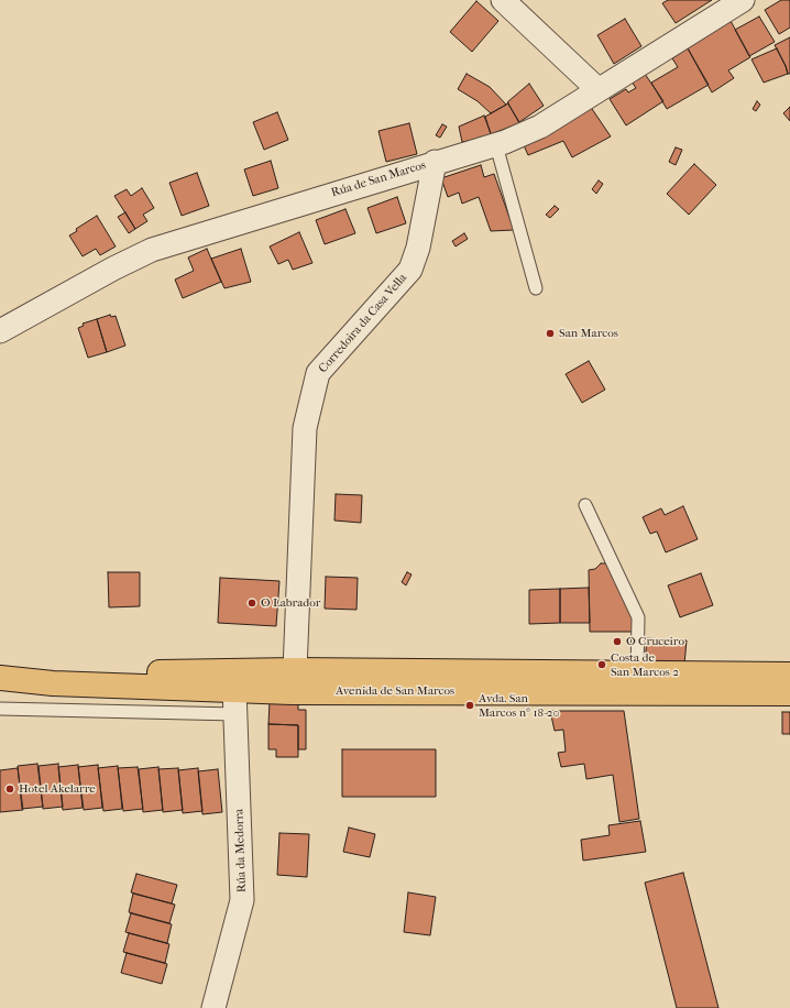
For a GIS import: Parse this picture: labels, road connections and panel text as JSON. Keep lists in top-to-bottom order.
{
  "streets": {
    "main road": ["Avenida de San Marcos"],
    "street": ["Rúa de San Marcos", "Corredoira da Casa Vella", "Rúa da Medorra"]
  },
  "crossings": [
    ["Rúa de San Marcos", "Corredoira da Casa Vella"],
    ["Corredoira da Casa Vella", "Avenida de San Marcos"],
    ["Avenida de San Marcos", "Rúa da Medorra"]
  ],
  "places": [
    "San Marcos",
    "O Labrador",
    "O Cruceiro",
    "Costa de San Marcos 2",
    "Avda. San Marcos nº 18-20",
    "Hotel Akelarre"
  ]
}
